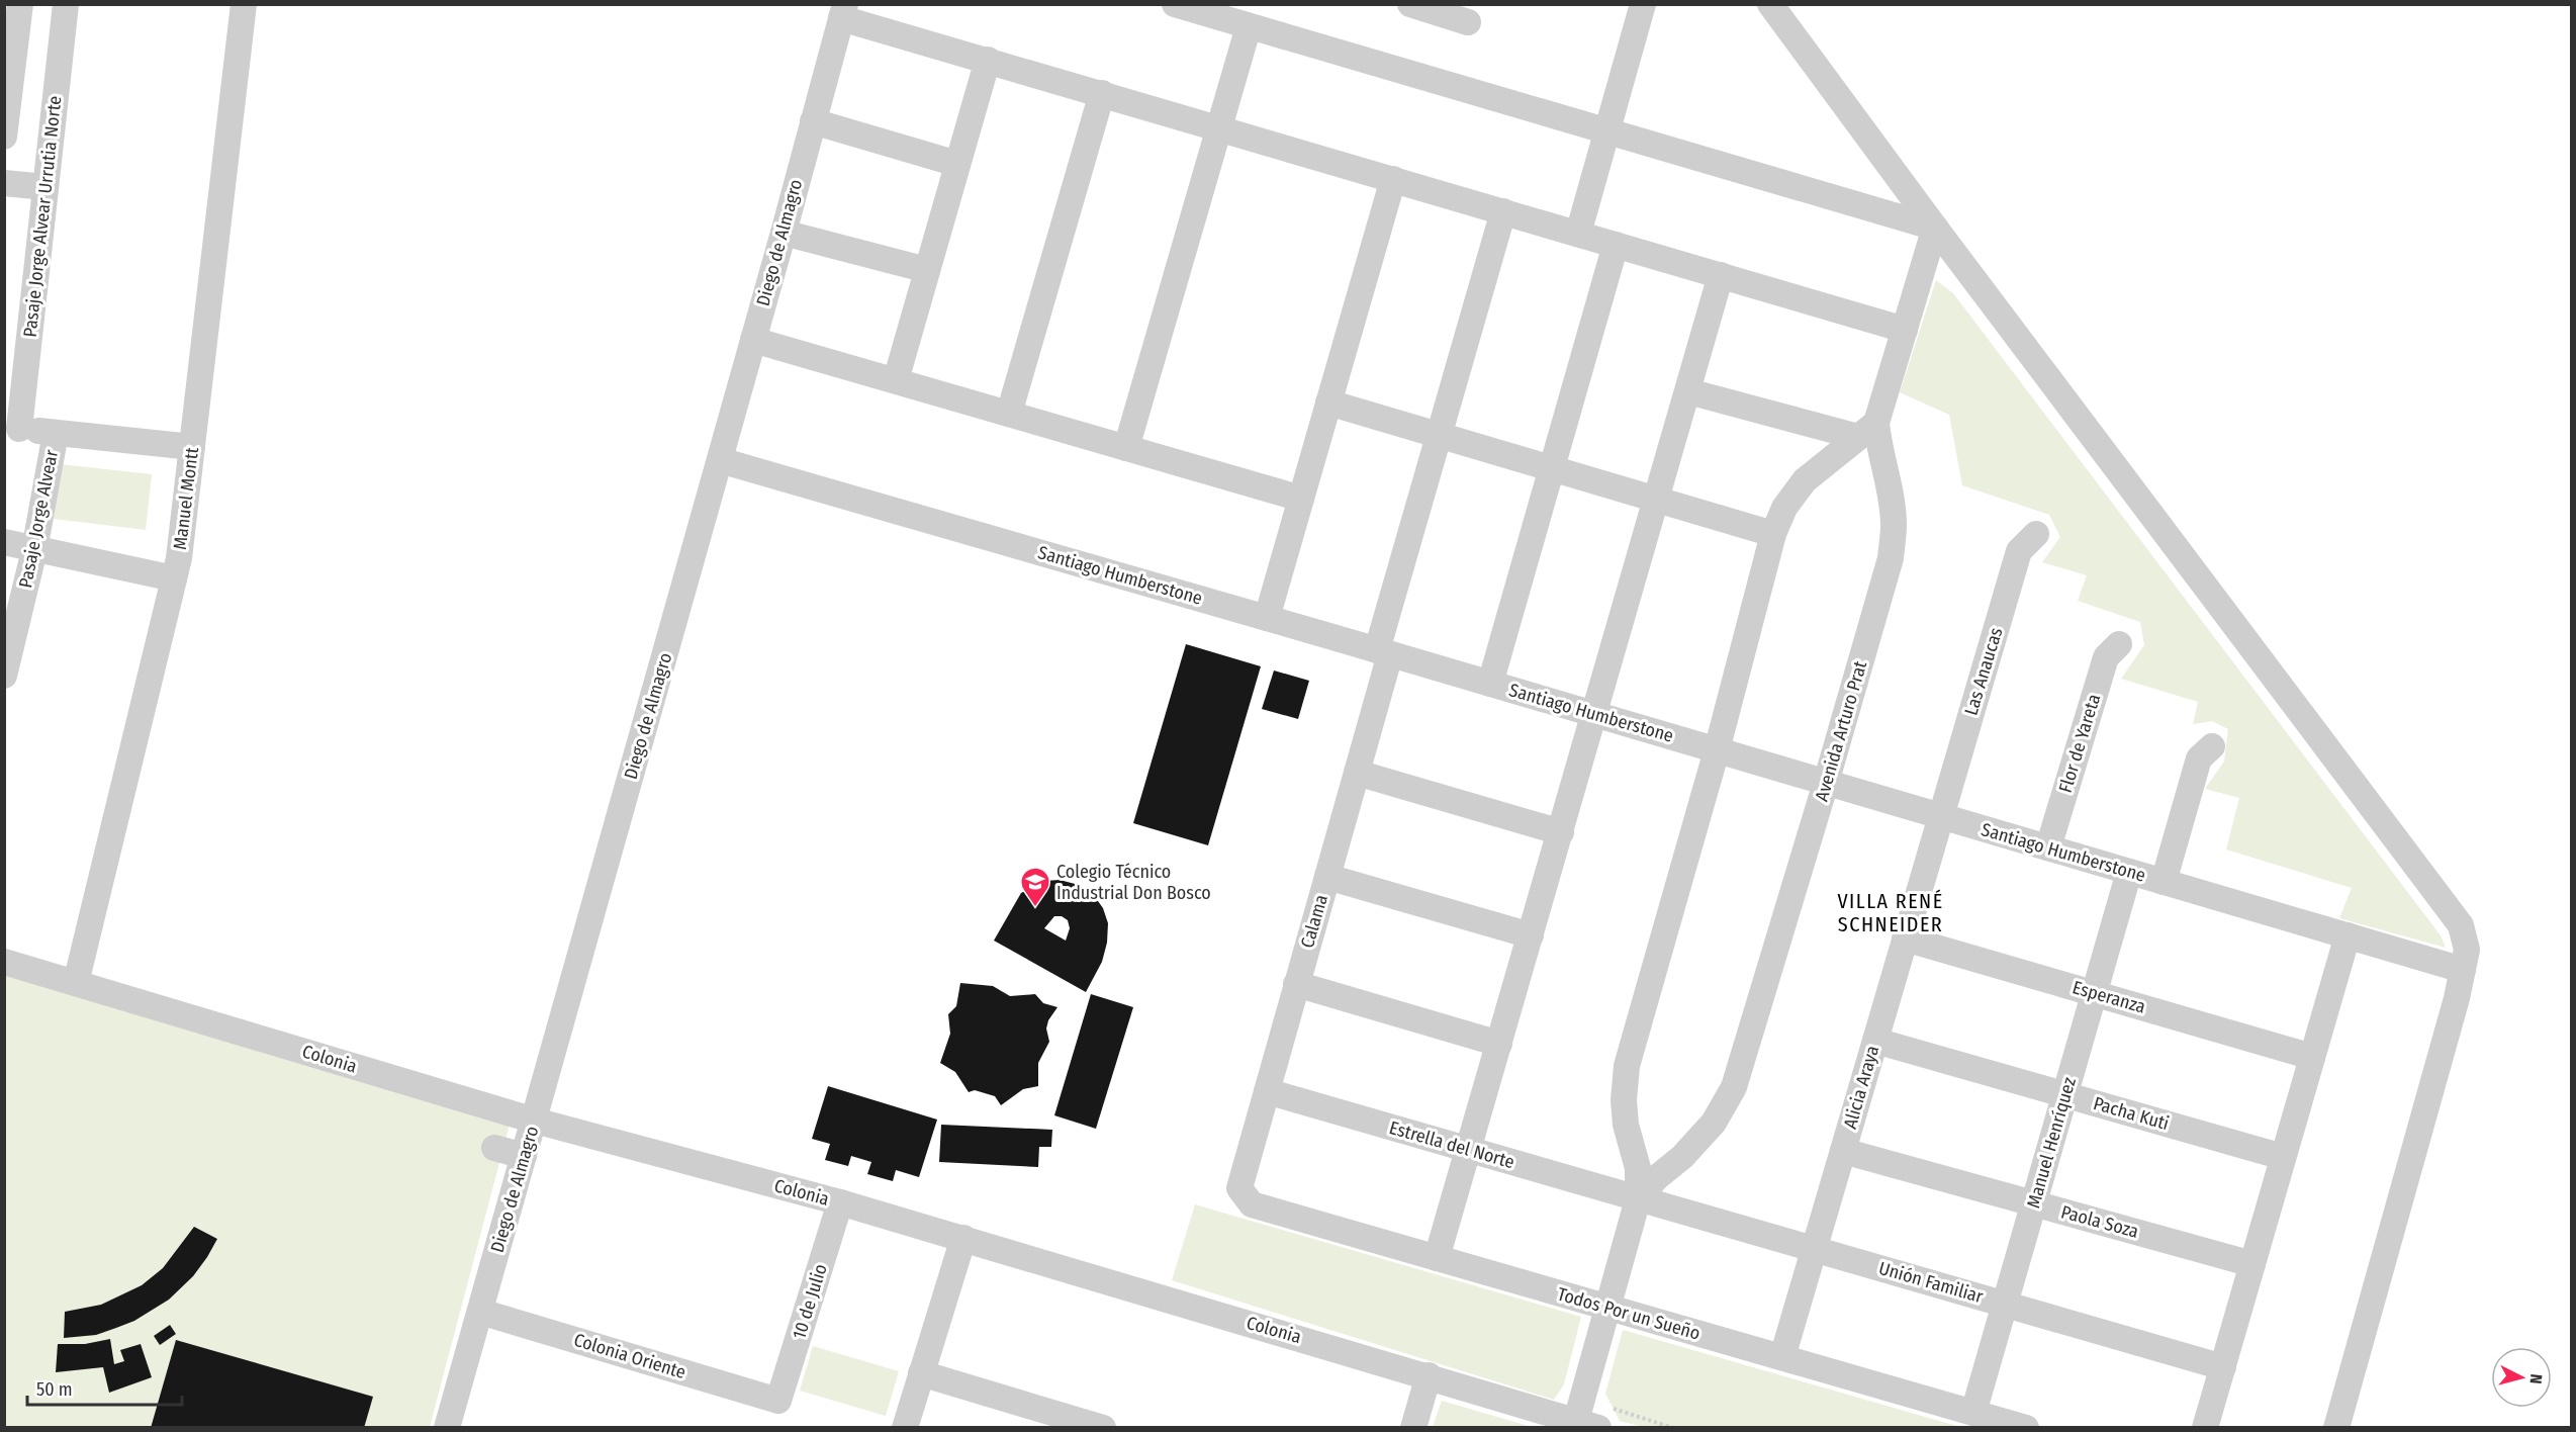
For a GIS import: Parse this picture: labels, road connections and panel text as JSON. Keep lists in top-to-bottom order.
{
  "streets": {
    "street": [
      "Pasaje Jorge Alvear Urrutia Norte",
      "Diego de Almagro",
      "Manuel Montt",
      "Pasaje Jorge Alvear",
      "Santiago Humberstone",
      "Las Anaucas",
      "Avenida Arturo Prat",
      "Flor de Yareta",
      "Calama",
      "Esperanza",
      "Colonia",
      "Alicia Araya",
      "Pacha Kuti",
      "Manuel Henríquez",
      "Estrella del Norte",
      "Paola Soza",
      "Unión Familiar",
      "10 de Julio",
      "Todos Por un Sueño",
      "Colonia Oriente"
    ]
  },
  "crossings": [
    ["Diego de Almagro", "Santiago Humberstone"],
    ["Diego de Almagro", "Colonia"],
    ["Diego de Almagro", "Colonia Oriente"],
    ["Manuel Montt", "Colonia"],
    ["Santiago Humberstone", "Las Anaucas"],
    ["Santiago Humberstone", "Avenida Arturo Prat"],
    ["Santiago Humberstone", "Flor de Yareta"],
    ["Santiago Humberstone", "Calama"],
    ["Santiago Humberstone", "Alicia Araya"],
    ["Santiago Humberstone", "Manuel Henríquez"],
    ["Las Anaucas", "Alicia Araya"],
    ["Avenida Arturo Prat", "Colonia"],
    ["Avenida Arturo Prat", "Estrella del Norte"],
    ["Avenida Arturo Prat", "Unión Familiar"],
    ["Avenida Arturo Prat", "Todos Por un Sueño"],
    ["Calama", "Estrella del Norte"],
    ["Calama", "Todos Por un Sueño"],
    ["Esperanza", "Alicia Araya"],
    ["Esperanza", "Manuel Henríquez"],
    ["Colonia", "10 de Julio"],
    ["Alicia Araya", "Pacha Kuti"],
    ["Alicia Araya", "Paola Soza"],
    ["Alicia Araya", "Unión Familiar"],
    ["Alicia Araya", "Todos Por un Sueño"],
    ["Pacha Kuti", "Manuel Henríquez"],
    ["Manuel Henríquez", "Paola Soza"],
    ["Manuel Henríquez", "Unión Familiar"],
    ["Manuel Henríquez", "Todos Por un Sueño"],
    ["Estrella del Norte", "Unión Familiar"],
    ["10 de Julio", "Colonia Oriente"]
  ],
  "districts": ["VILLA RENÉ SCHNEIDER"],
  "places": {
    "school or university": ["Colegio Técnico Industrial Don Bosco"]
  },
  "scale_bar": "50 m",
  "north": "right"
}
